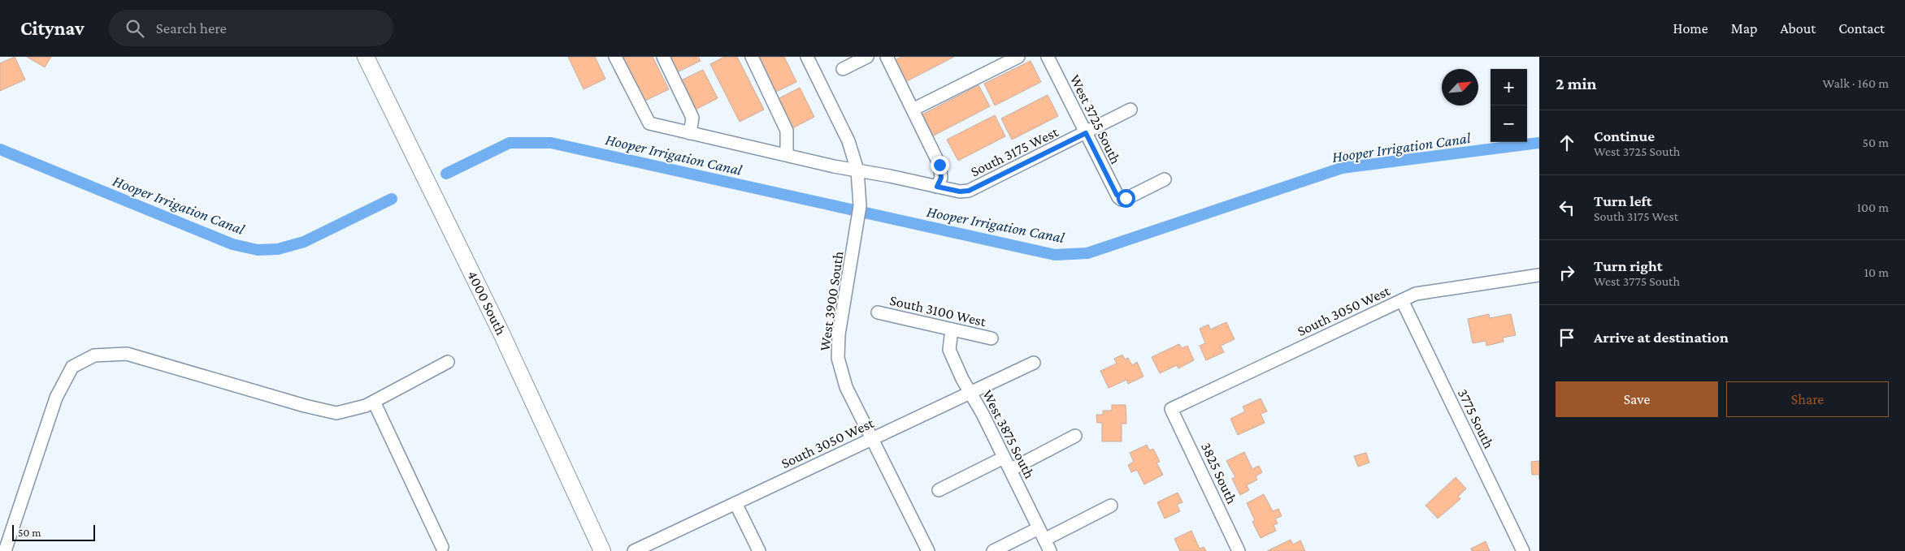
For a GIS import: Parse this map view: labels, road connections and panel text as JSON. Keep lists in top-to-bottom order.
{
  "streets": {
    "main road": ["4000 South"],
    "street": [
      "West 3725 South",
      "South 3175 West",
      "West 3900 South",
      "South 3100 West",
      "South 3050 West",
      "3775 South",
      "West 3875 South",
      "3825 South"
    ]
  },
  "crossings": [
    ["West 3725 South", "South 3175 West"],
    ["South 3175 West", "West 3900 South"],
    ["West 3900 South", "South 3050 West"],
    ["South 3100 West", "West 3875 South"],
    ["South 3050 West", "3775 South"],
    ["South 3050 West", "West 3875 South"],
    ["South 3050 West", "3825 South"]
  ],
  "water": ["Hooper Irrigation Canal"],
  "scale_bar": "50 m",
  "north": "top right",
  "page": {
    "header": "Citynav",
    "search": "Search here",
    "nav": [
      "Home",
      "Map",
      "About",
      "Contact"
    ],
    "heading": ["2 min", "Walk · 160 m"],
    "map_buttons": ["+", "−"],
    "list": [
      ["Continue", "West 3725 South", "50 m"],
      ["Turn left", "South 3175 West", "100 m"],
      ["Turn right", "West 3775 South", "10 m"],
      "Arrive at destination"
    ],
    "buttons": ["Save", "Share"],
    "scale": "50 m"
  }
}
